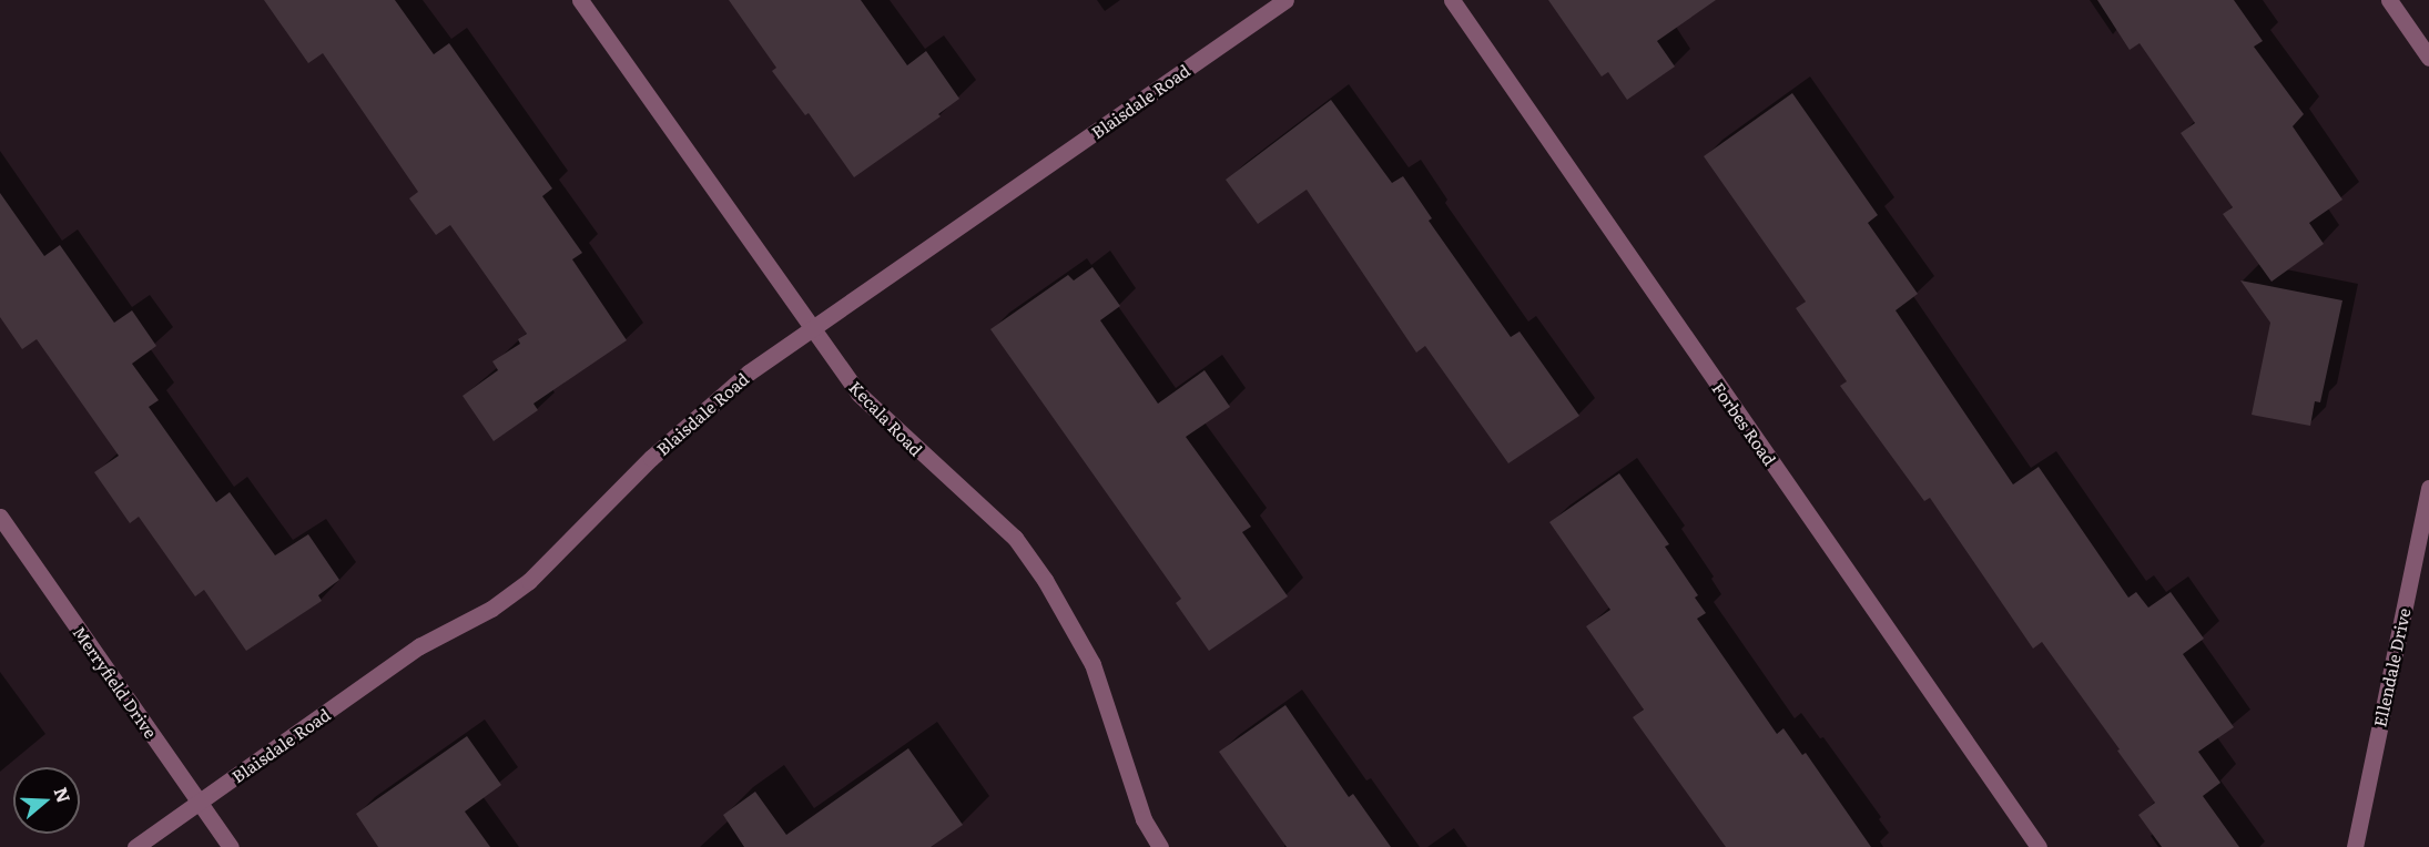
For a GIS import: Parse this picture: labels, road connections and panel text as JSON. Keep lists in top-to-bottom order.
{
  "streets": {
    "street": [
      "Blaisdale Road",
      "Kecala Road",
      "Forbes Road",
      "Ellendale Drive",
      "Merryfield Drive"
    ]
  },
  "crossings": [
    ["Blaisdale Road", "Kecala Road"],
    ["Blaisdale Road", "Merryfield Drive"]
  ],
  "north": "right"
}
